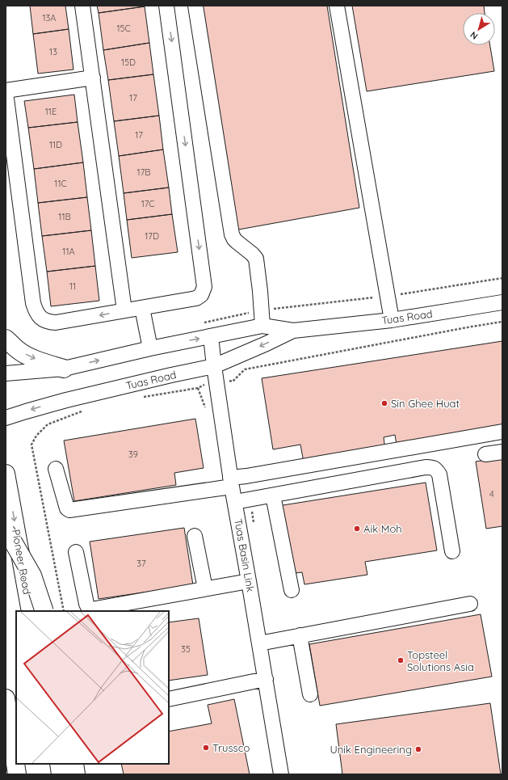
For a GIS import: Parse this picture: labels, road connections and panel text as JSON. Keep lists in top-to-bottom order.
{
  "streets": {
    "main road": ["Pioneer Road"],
    "street": ["Tuas Road", "Tuas Basin Link"]
  },
  "crossings": [
    ["Tuas Road", "Tuas Basin Link"]
  ],
  "places": [
    "Sin Ghee Huat",
    "Aik Moh",
    "Topsteel Solutions Asia",
    "Trussco",
    "Unik Engineering"
  ],
  "house_numbers": [
    "13A",
    "15C",
    "13",
    "15D",
    "17",
    "11E",
    "17",
    "11D",
    "17B",
    "11C",
    "17C",
    "11B",
    "17D",
    "11A",
    "11",
    "39",
    "4",
    "37",
    "35"
  ],
  "north": "bottom left"
}
